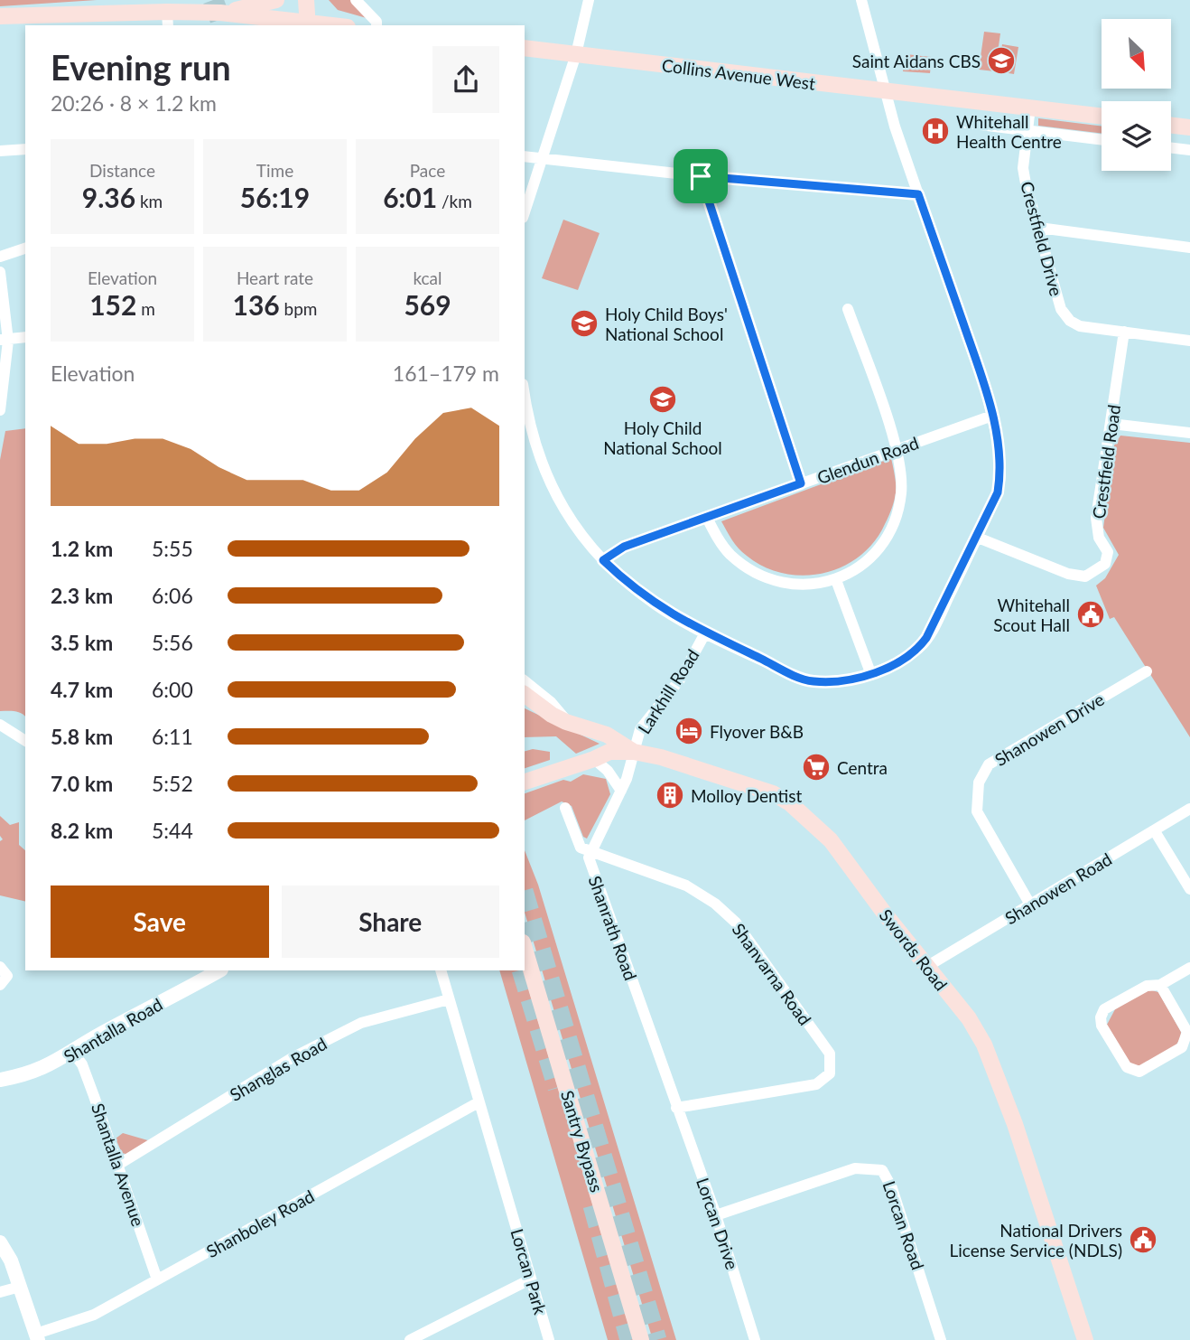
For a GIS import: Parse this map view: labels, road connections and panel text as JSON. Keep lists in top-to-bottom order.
{
  "streets": {
    "main road": ["Collins Avenue West", "Swords Road", "Santry Bypass"],
    "street": [
      "Crestfield Drive",
      "Glendun Road",
      "Crestfield Road",
      "Larkhill Road",
      "Shanowen Drive",
      "Shanowen Road",
      "Shanrath Road",
      "Shanvarna Road",
      "Shantalla Road",
      "Shanglas Road",
      "Shantalla Avenue",
      "Shanboley Road",
      "Lorcan Drive",
      "Lorcan Road",
      "Lorcan Park"
    ]
  },
  "crossings": [
    ["Collins Avenue West", "Crestfield Drive"],
    ["Collins Avenue West", "Larkhill Road"],
    ["Crestfield Drive", "Crestfield Road"],
    ["Glendun Road", "Larkhill Road"],
    ["Crestfield Road", "Larkhill Road"],
    ["Larkhill Road", "Shanrath Road"],
    ["Larkhill Road", "Swords Road"],
    ["Shanowen Drive", "Shanowen Road"],
    ["Shanowen Road", "Swords Road"],
    ["Shanrath Road", "Swords Road"],
    ["Shanrath Road", "Shanvarna Road"],
    ["Shanrath Road", "Lorcan Drive"],
    ["Shanvarna Road", "Lorcan Drive"],
    ["Shantalla Road", "Shantalla Avenue"],
    ["Shanglas Road", "Shantalla Avenue"],
    ["Shantalla Avenue", "Shanboley Road"],
    ["Shanboley Road", "Lorcan Park"],
    ["Lorcan Drive", "Lorcan Road"]
  ],
  "places": {
    "school or university": ["Saint Aidans CBS", "Holy Child Boys' National School", "Holy Child National School"],
    "hospital": ["Whitehall Health Centre"],
    "public building": ["Whitehall Scout Hall", "National Drivers License Service (NDLS)"],
    "hotel": ["Flyover B&B"],
    "supermarket": ["Centra"],
    "building": ["Molloy Dentist"]
  },
  "north": "bottom right",
  "page": {
    "heading": ["Evening run", "20:26 · 8 × 1.2 km"],
    "stats": [
      ["Distance", "9.36 km"],
      ["Time", "56:19"],
      ["Pace", "6:01 /km"],
      ["Elevation", "152 m"],
      ["Heart rate", "136 bpm"],
      ["kcal", "569"]
    ],
    "chart": ["Elevation", "161–179 m"],
    "list": [
      {
        "name": "1.2 km",
        "note": "5:55"
      },
      {
        "name": "2.3 km",
        "note": "6:06"
      },
      {
        "name": "3.5 km",
        "note": "5:56"
      },
      {
        "name": "4.7 km",
        "note": "6:00"
      },
      {
        "name": "5.8 km",
        "note": "6:11"
      },
      {
        "name": "7.0 km",
        "note": "5:52"
      },
      {
        "name": "8.2 km",
        "note": "5:44"
      }
    ],
    "buttons": ["Save", "Share"]
  }
}
